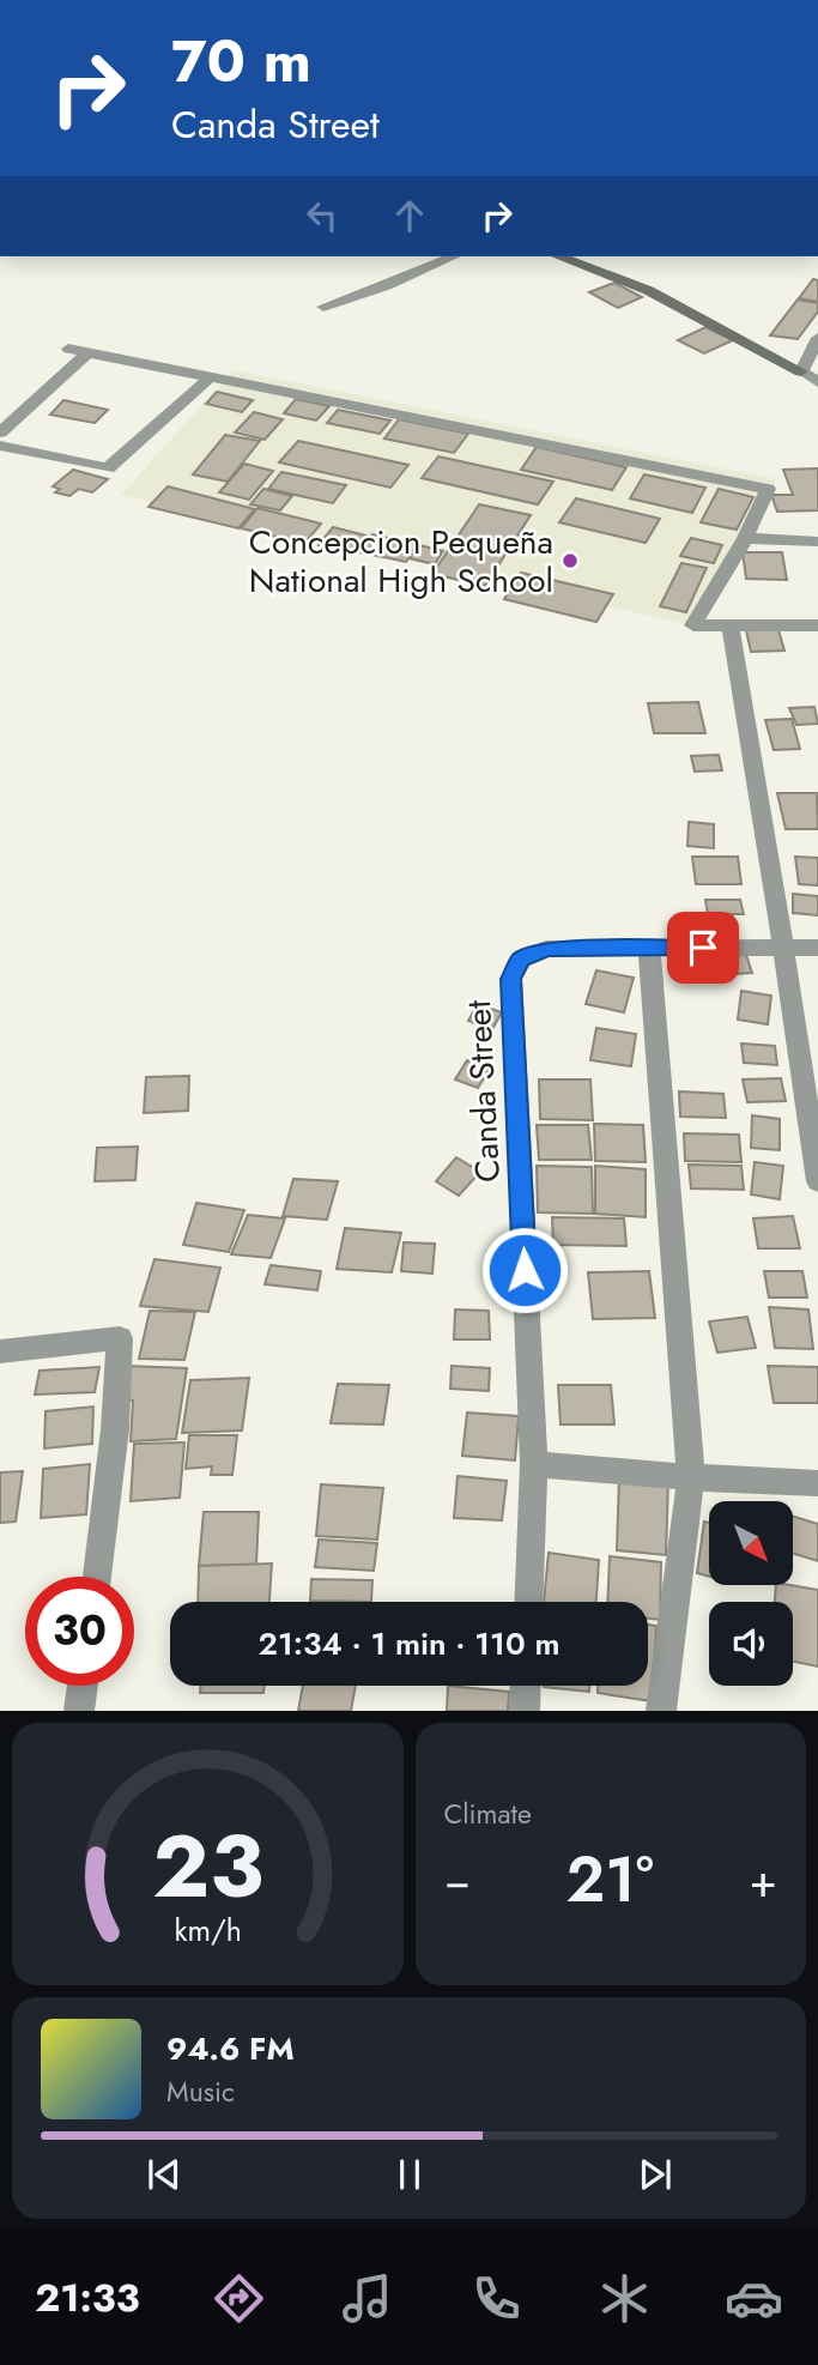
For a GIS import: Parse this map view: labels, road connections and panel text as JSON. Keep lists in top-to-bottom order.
{
  "streets": {
    "street": ["Canda Street"]
  },
  "places": ["Concepcion Pequeña National High School"],
  "north": "bottom right",
  "page": {
    "turn": ["70 m", "Canda Street"],
    "limit": "30",
    "trip": "21:34 · 1 min · 110 m",
    "tile": "Climate",
    "heat": ["−", "21°", "+"],
    "song": ["94.6 FM", "Music"],
    "tabs": "21:33",
    "gauge": ["23", "km/h"]
  }
}
